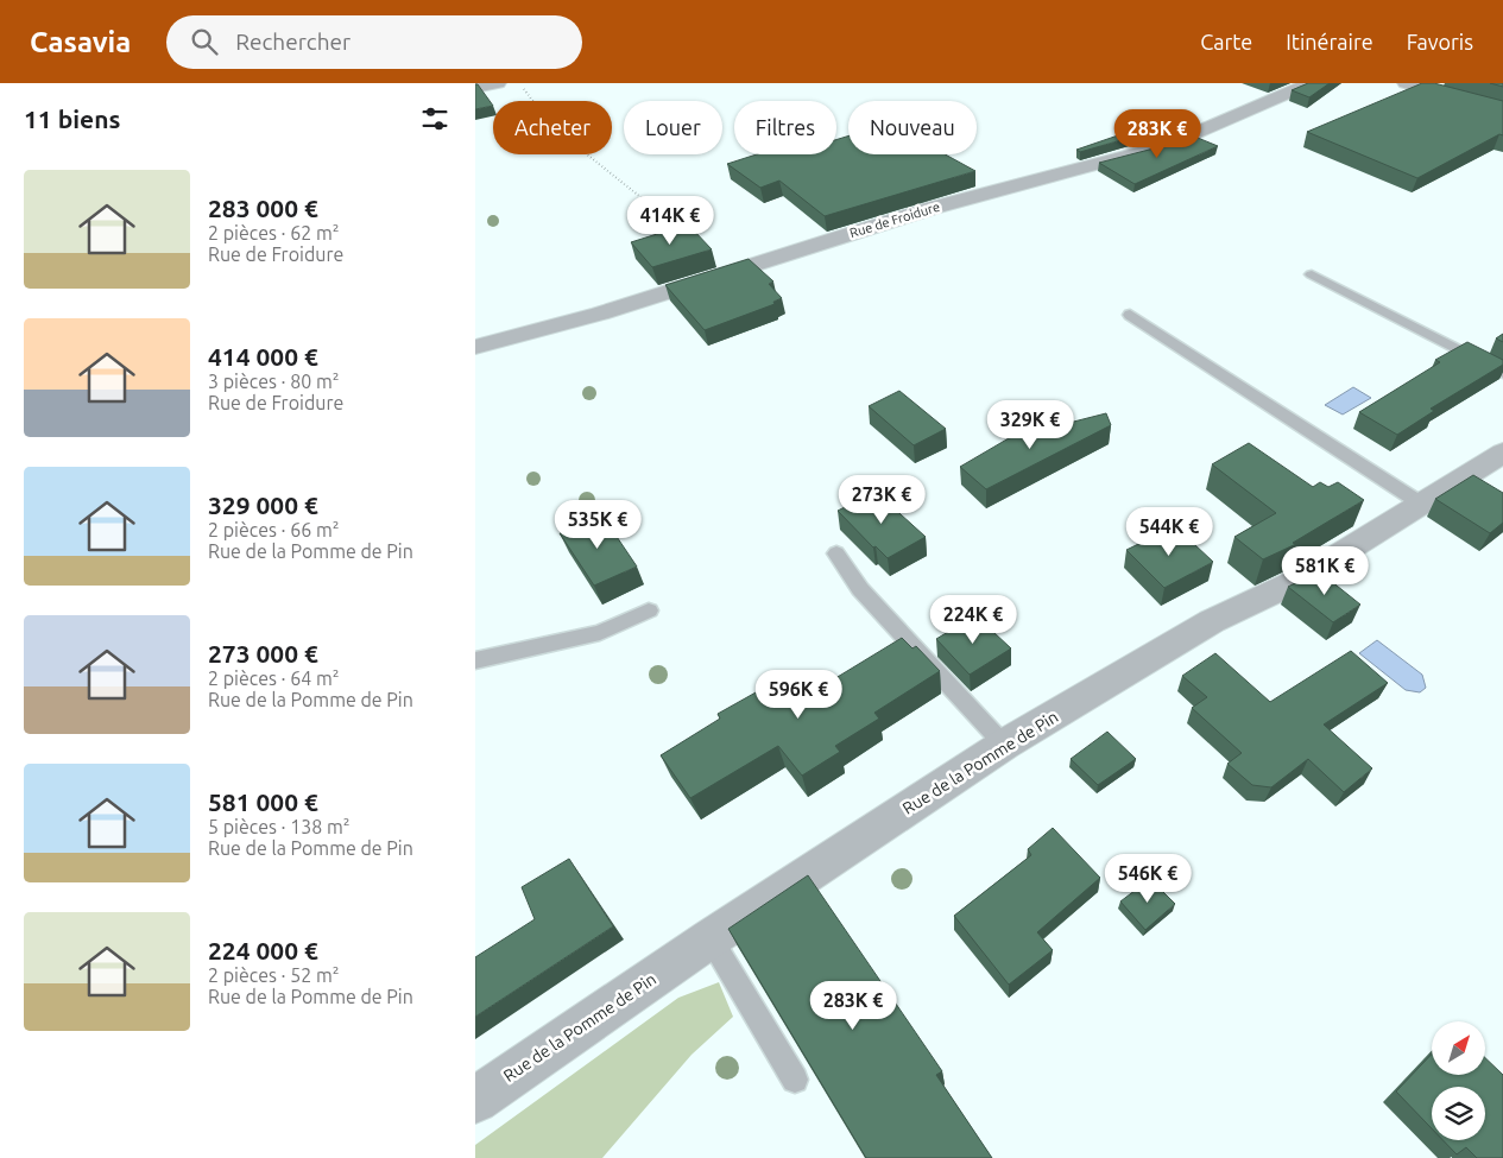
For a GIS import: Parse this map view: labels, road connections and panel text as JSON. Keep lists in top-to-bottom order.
{
  "streets": {
    "street": ["Rue de Froidure", "Rue de la Pomme de Pin"]
  },
  "north": "top right",
  "page": {
    "header": "Casavia",
    "search": "Rechercher",
    "nav": ["Carte", "Itinéraire", "Favoris"],
    "heading": "11 biens",
    "chip": [
      "Acheter",
      "Louer",
      "Filtres",
      "Nouveau"
    ],
    "price": [
      "283K €",
      "414K €",
      "329K €",
      "273K €",
      "535K €",
      "544K €",
      "581K €",
      "224K €",
      "596K €",
      "546K €",
      "283K €"
    ],
    "list": [
      {
        "name": "283 000 €",
        "note": "2 pièces · 62 m² · Rue de Froidure"
      },
      {
        "name": "414 000 €",
        "note": "3 pièces · 80 m² · Rue de Froidure"
      },
      {
        "name": "329 000 €",
        "note": "2 pièces · 66 m² · Rue de la Pomme de Pin"
      },
      {
        "name": "273 000 €",
        "note": "2 pièces · 64 m² · Rue de la Pomme de Pin"
      },
      {
        "name": "581 000 €",
        "note": "5 pièces · 138 m² · Rue de la Pomme de Pin"
      },
      {
        "name": "224 000 €",
        "note": "2 pièces · 52 m² · Rue de la Pomme de Pin"
      }
    ]
  }
}
